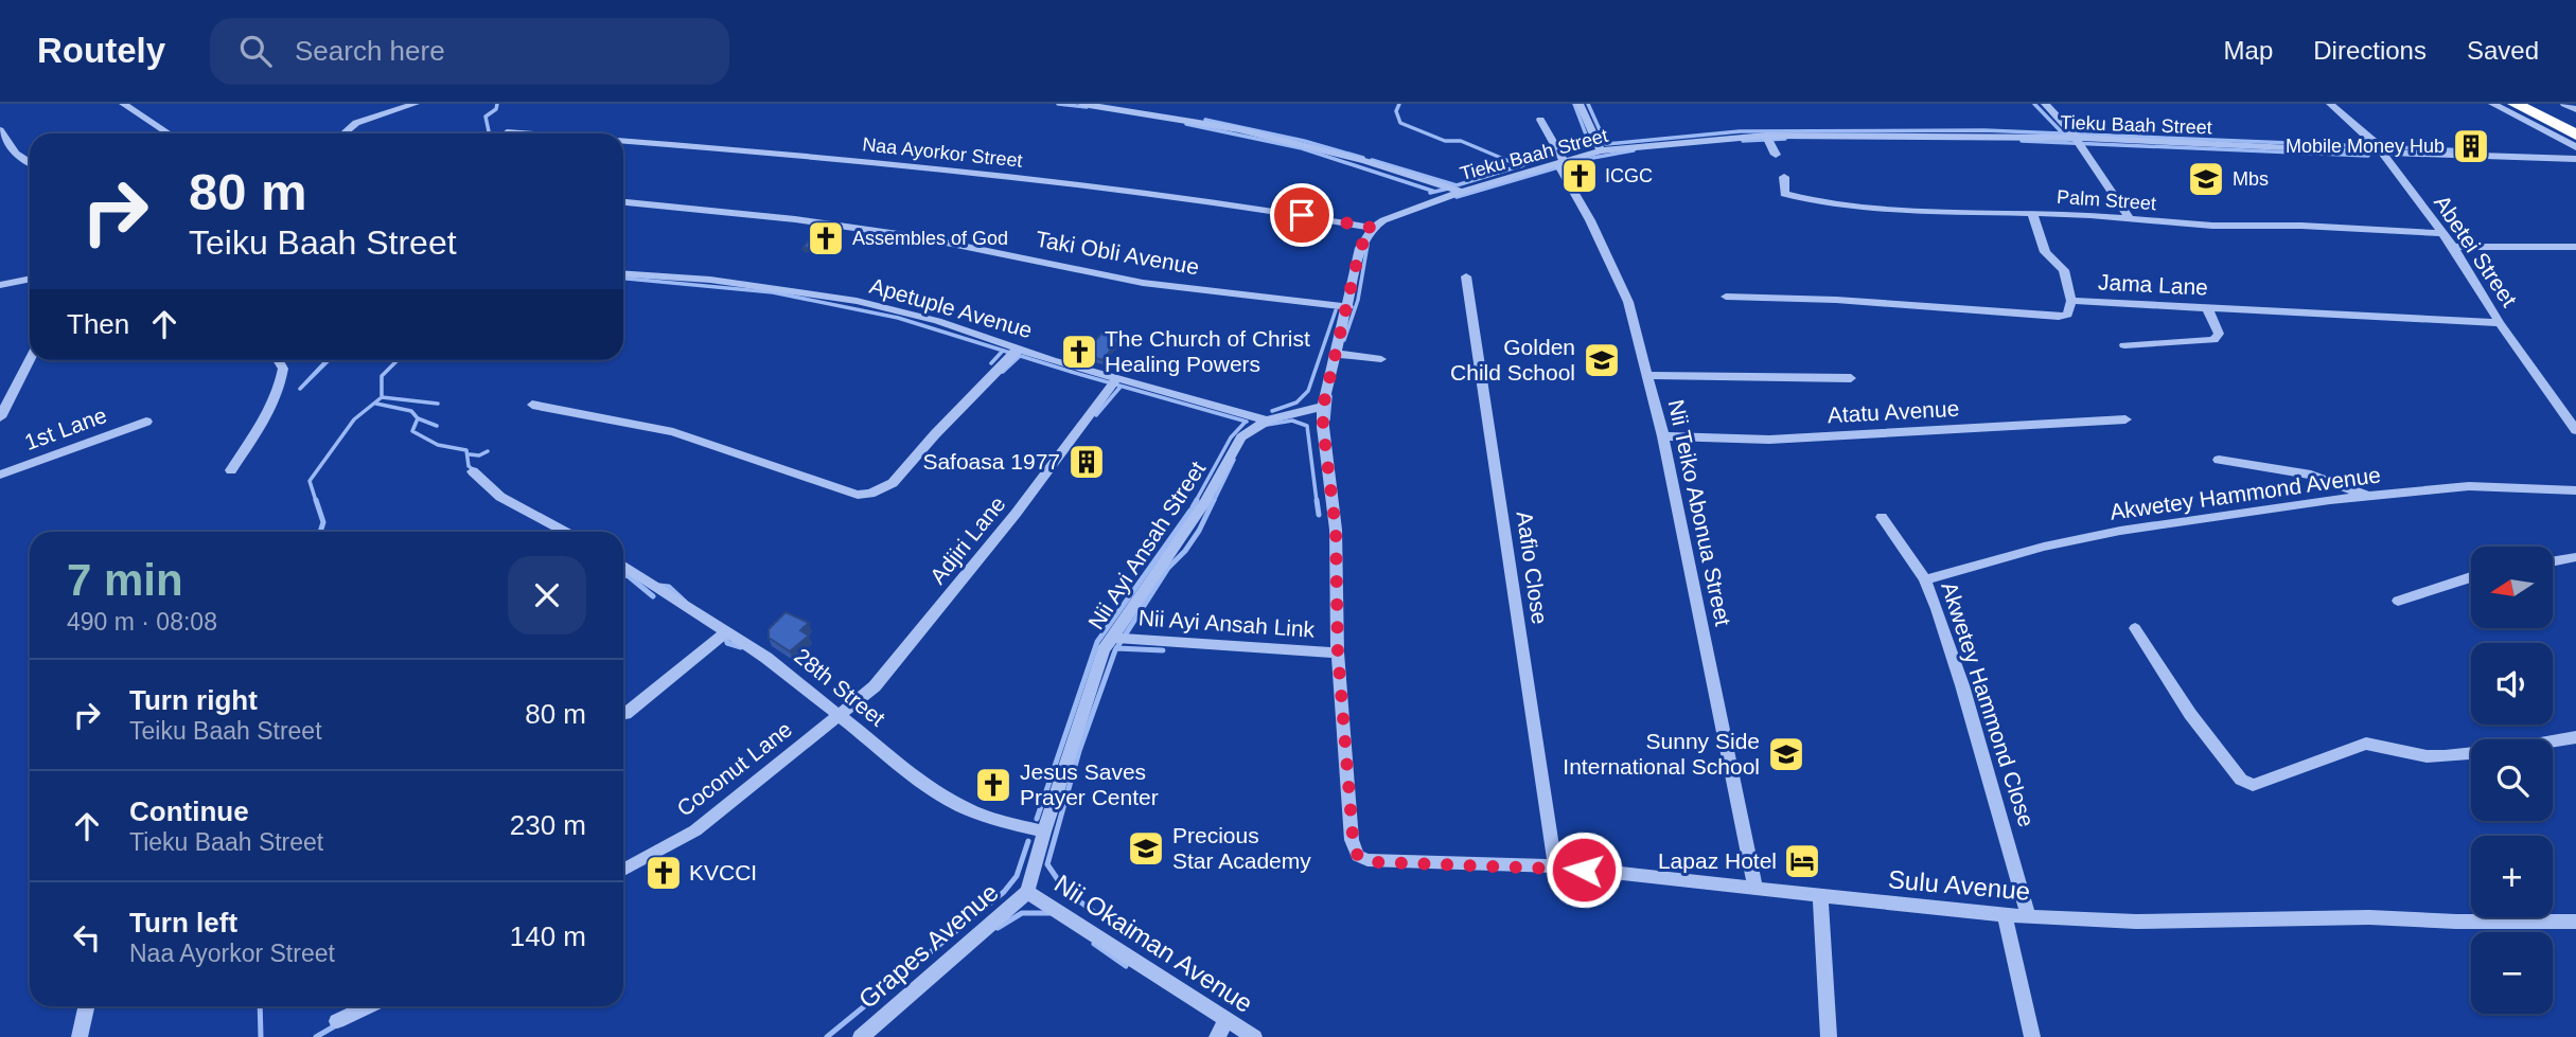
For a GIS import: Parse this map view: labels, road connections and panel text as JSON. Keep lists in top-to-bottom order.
{
  "streets": {
    "street": [
      "Tieku Baah Street",
      "Naa Ayorkor Street",
      "Palm Street",
      "Abetei Street",
      "Taki Obli Avenue",
      "Jama Lane",
      "Apetuple Avenue",
      "Atatu Avenue",
      "1st Lane",
      "Akwetey Hammond Avenue",
      "Nii Teiko Abonua Street",
      "Adjiri Lane",
      "Nii Ayi Ansah Street",
      "Aafio Close",
      "Nii Ayi Ansah Link",
      "28th Street",
      "Akwetey Hammond Close",
      "Coconut Lane",
      "Sulu Avenue",
      "Nii Okaiman Avenue",
      "Grapes Avenue"
    ]
  },
  "crossings": [
    ["Tieku Baah Street", "Naa Ayorkor Street"],
    ["Tieku Baah Street", "Abetei Street"],
    ["Tieku Baah Street", "Nii Teiko Abonua Street"],
    ["Palm Street", "Abetei Street"],
    ["Abetei Street", "Jama Lane"],
    ["Apetuple Avenue", "Adjiri Lane"],
    ["Apetuple Avenue", "Nii Ayi Ansah Street"],
    ["Atatu Avenue", "Nii Teiko Abonua Street"],
    ["Akwetey Hammond Avenue", "Akwetey Hammond Close"],
    ["Nii Teiko Abonua Street", "Sulu Avenue"],
    ["Adjiri Lane", "28th Street"],
    ["Adjiri Lane", "Coconut Lane"],
    ["Nii Ayi Ansah Street", "Nii Ayi Ansah Link"],
    ["Nii Ayi Ansah Street", "28th Street"],
    ["Nii Ayi Ansah Street", "Nii Okaiman Avenue"],
    ["Nii Ayi Ansah Street", "Grapes Avenue"],
    ["Aafio Close", "Sulu Avenue"],
    ["Nii Ayi Ansah Link", "Sulu Avenue"],
    ["28th Street", "Coconut Lane"],
    ["Akwetey Hammond Close", "Sulu Avenue"],
    ["Nii Okaiman Avenue", "Grapes Avenue"]
  ],
  "places": {
    "building": ["Mobile Money Hub", "Safoasa 1977"],
    "church": [
      "ICGC",
      "Assembles of God",
      "The Church of Christ Healing Powers",
      "Jesus Saves Prayer Center",
      "KVCCI"
    ],
    "school or university": [
      "Mbs",
      "Golden Child School",
      "Sunny Side International School",
      "Precious Star Academy"
    ],
    "hotel": ["Lapaz Hotel"]
  },
  "north": "left",
  "page": {
    "header": "Routely",
    "search": "Search here",
    "nav": ["Map", "Directions", "Saved"],
    "turn": ["80 m", "Teiku Baah Street"],
    "then": "Then",
    "heading": ["7 min", "490 m · 08:08"],
    "map_buttons": ["+", "−"],
    "list": [
      {
        "name": "Turn right",
        "note": "Teiku Baah Street",
        "value": "80 m"
      },
      {
        "name": "Continue",
        "note": "Tieku Baah Street",
        "value": "230 m"
      },
      {
        "name": "Turn left",
        "note": "Naa Ayorkor Street",
        "value": "140 m"
      }
    ]
  }
}
